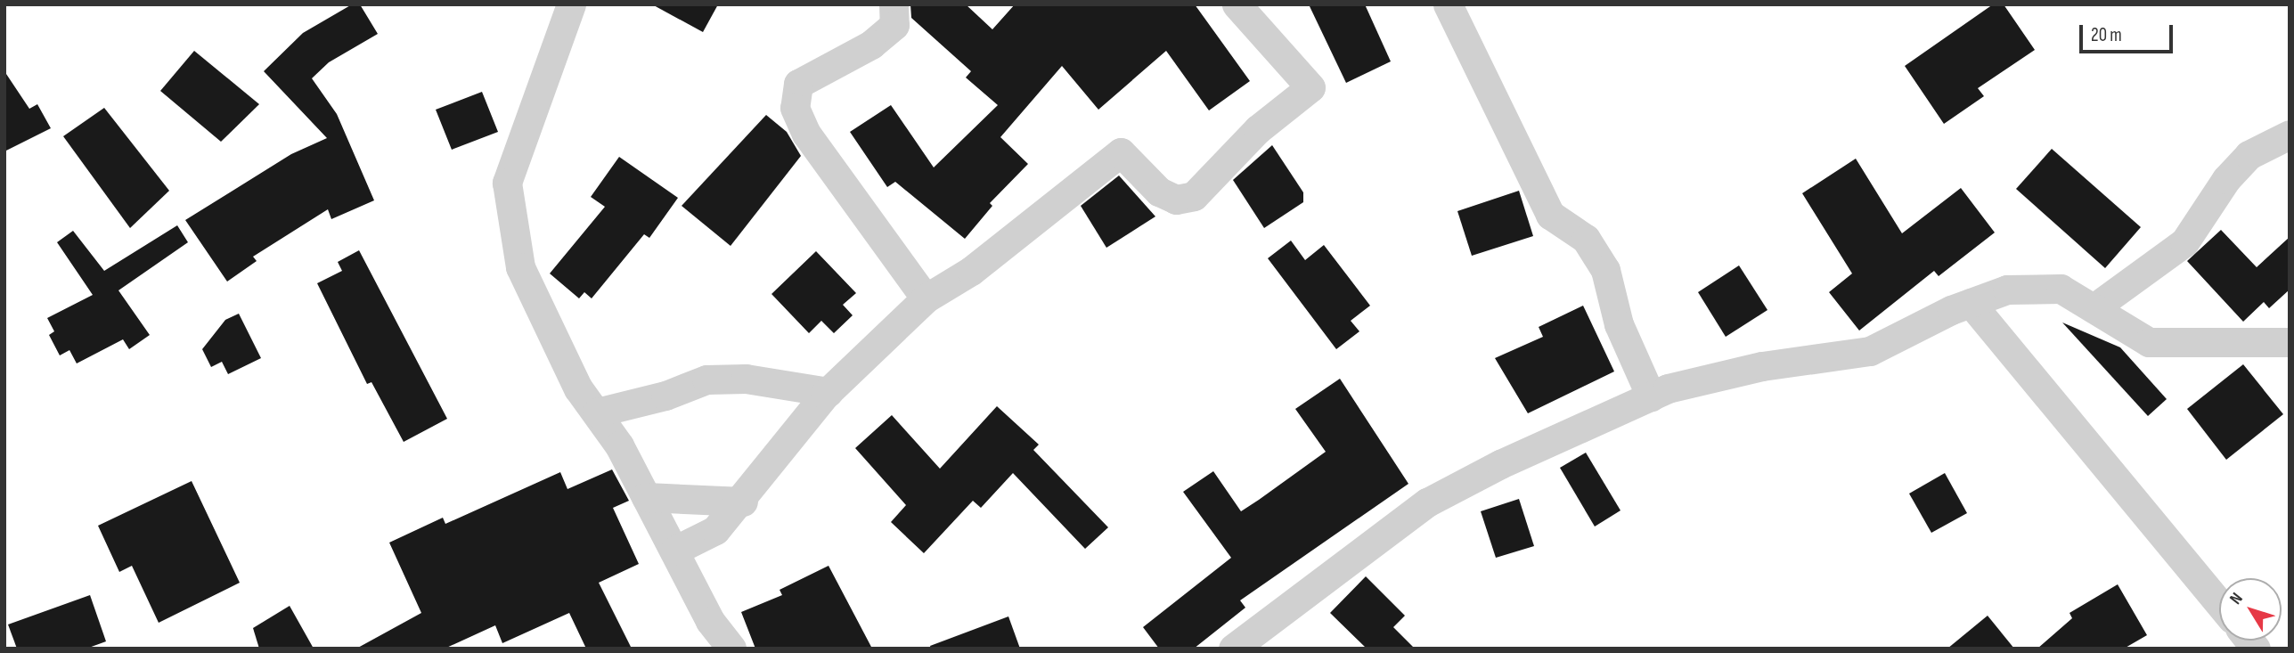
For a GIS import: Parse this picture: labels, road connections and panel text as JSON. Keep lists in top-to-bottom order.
{
  "scale_bar": "20 m",
  "north": "top left"
}
